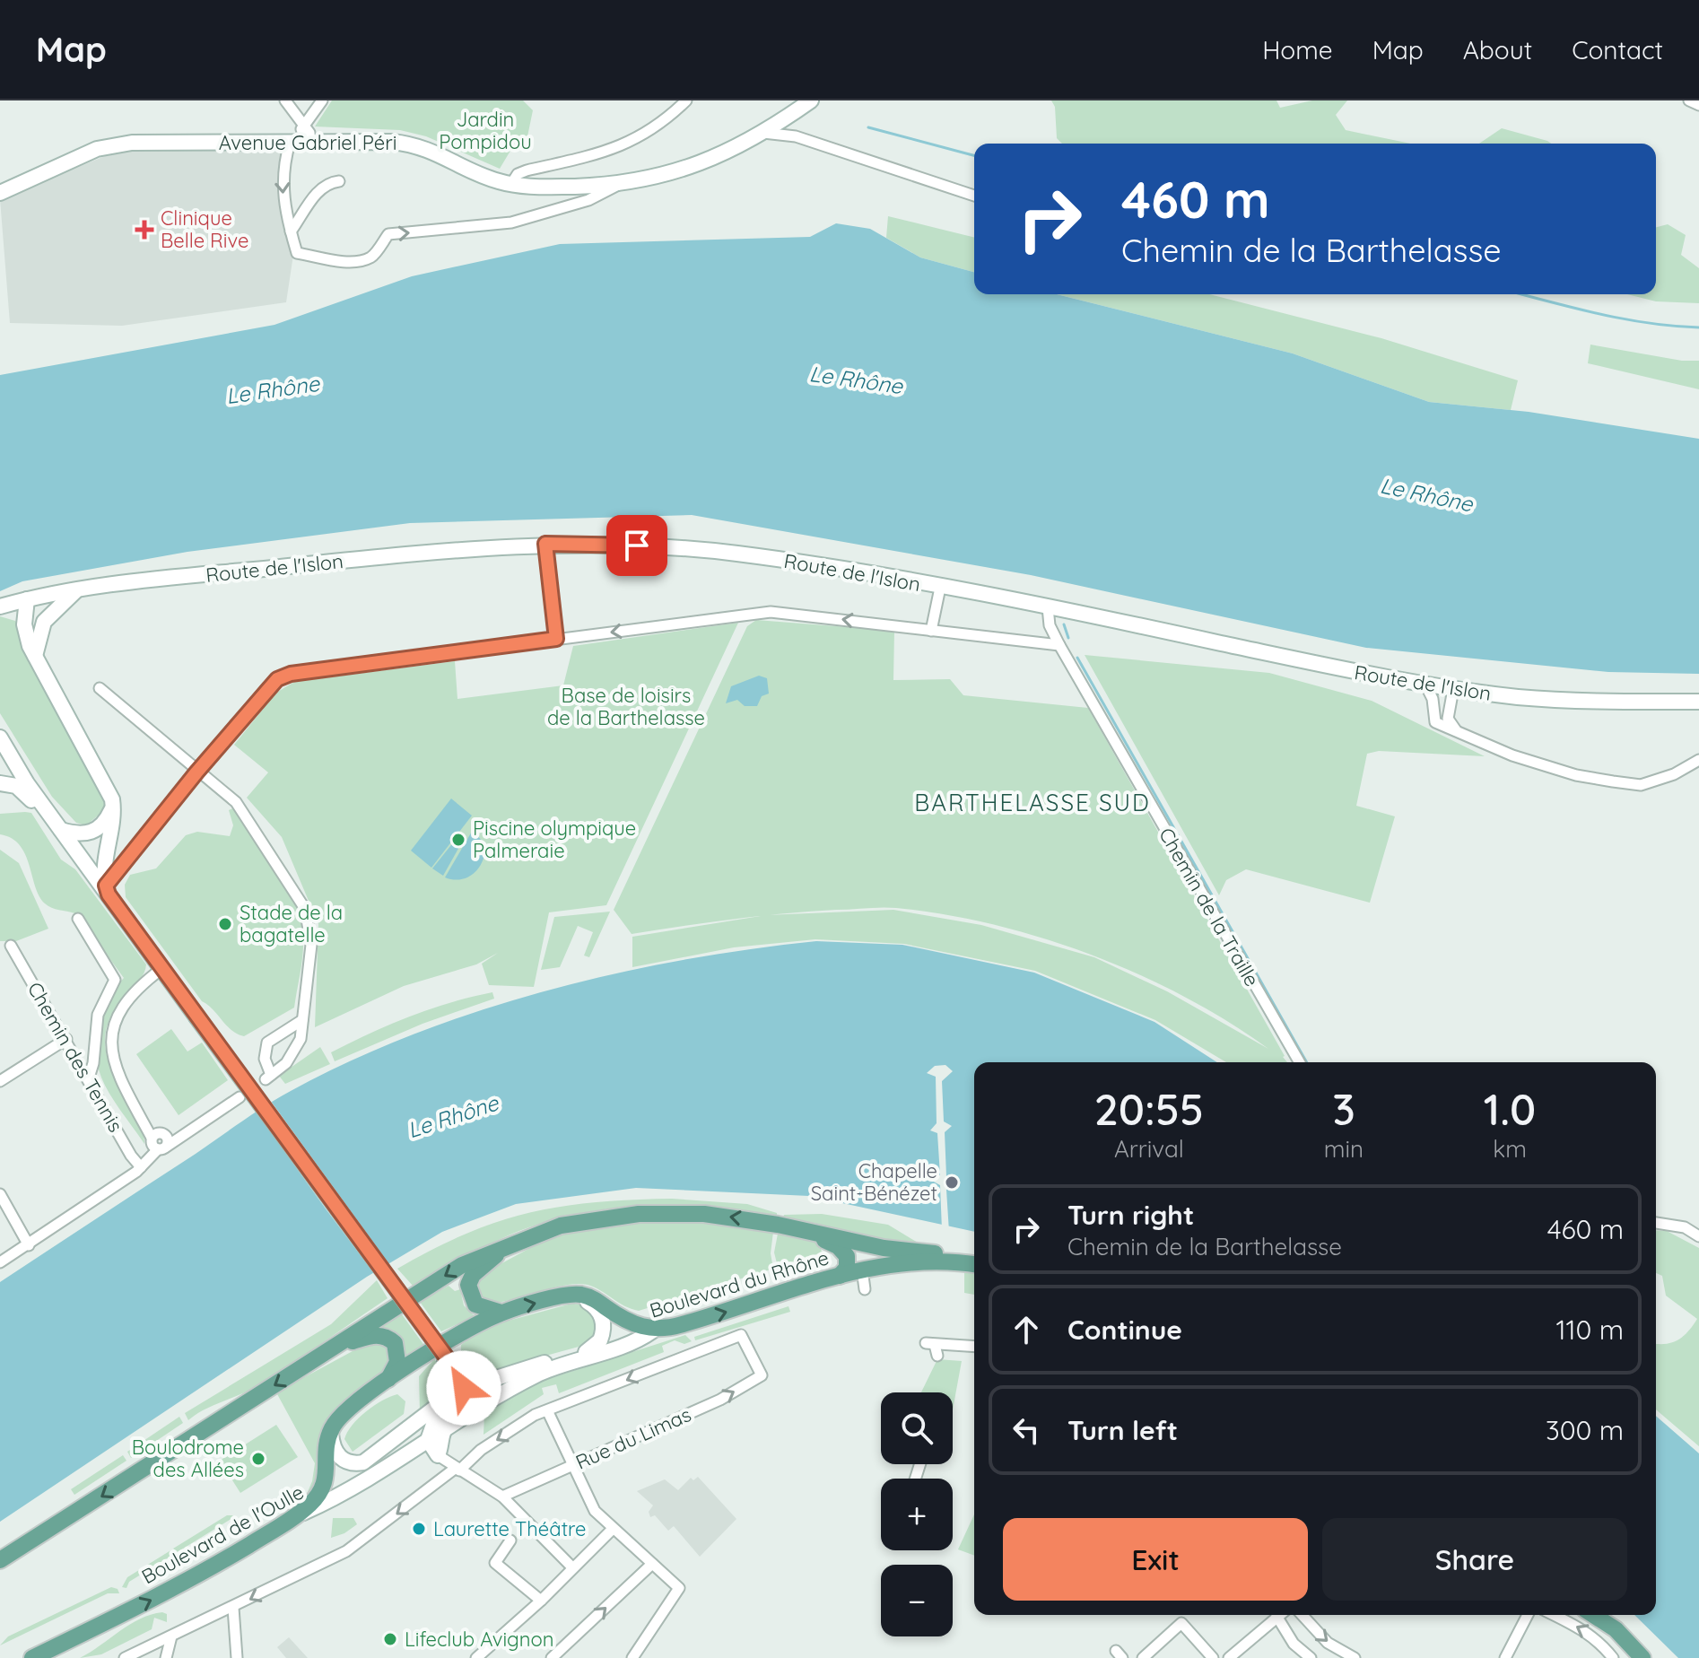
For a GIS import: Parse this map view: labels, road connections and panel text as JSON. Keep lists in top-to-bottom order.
{
  "streets": {
    "main road": [
      "Avenue Gabriel Péri",
      "Route de l'Islon",
      "Boulevard du Rhône",
      "Boulevard de l'Oulle"
    ],
    "street": ["Chemin de la Traille", "Chemin des Tennis", "Rue du Limas"]
  },
  "crossings": [
    ["Route de l'Islon", "Chemin de la Traille"],
    ["Boulevard du Rhône", "Boulevard de l'Oulle"]
  ],
  "districts": ["BARTHELASSE SUD"],
  "water": ["Le Rhône"],
  "parks": ["Jardin Pompidou", "Base de loisirs de la Barthelasse"],
  "places": {
    "health": ["Clinique Belle Rive"],
    "other": [
      "Piscine olympique Palmeraie",
      "Stade de la bagatelle",
      "Chapelle Saint-Bénézet",
      "Boulodrome des Allées",
      "Laurette Théâtre",
      "Lifeclub Avignon"
    ]
  },
  "page": {
    "header": "Map",
    "nav": [
      "Home",
      "Map",
      "About",
      "Contact"
    ],
    "turn": ["460 m", "Chemin de la Barthelasse"],
    "eta": [
      "20:55",
      "Arrival",
      "3",
      "min",
      "1.0",
      "km"
    ],
    "list": [
      {
        "name": "Turn right",
        "note": "Chemin de la Barthelasse",
        "value": "460 m"
      },
      {
        "name": "Continue",
        "value": "110 m"
      },
      {
        "name": "Turn left",
        "value": "300 m"
      }
    ],
    "map_buttons": ["+", "−"],
    "buttons": ["Exit", "Share"]
  }
}
